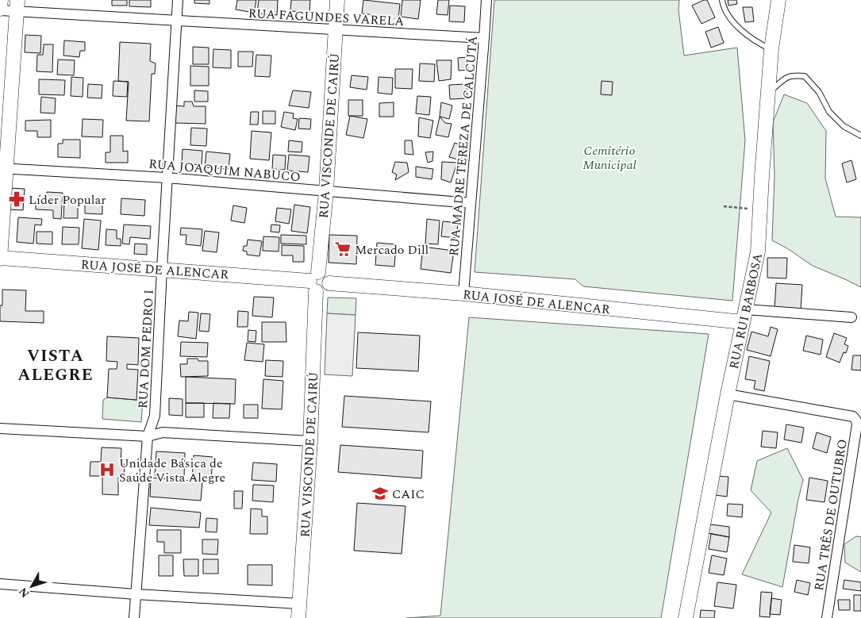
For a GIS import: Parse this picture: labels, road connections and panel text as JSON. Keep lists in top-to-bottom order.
{
  "streets": {
    "street": [
      "RUA FAGUNDES VARELA",
      "RUA VISCONDE DE CAIRÚ",
      "RUA MADRE TEREZA DE CALCUTÁ",
      "RUA JOAQUIM NABUCO",
      "RUA JOSÉ DE ALENCAR",
      "RUA RUI BARBOSA",
      "RUA DOM PEDRO I",
      "RUA TRÊS DE OUTUBRO"
    ]
  },
  "crossings": [
    ["RUA FAGUNDES VARELA", "RUA VISCONDE DE CAIRÚ"],
    ["RUA FAGUNDES VARELA", "RUA MADRE TEREZA DE CALCUTÁ"],
    ["RUA FAGUNDES VARELA", "RUA DOM PEDRO I"],
    ["RUA VISCONDE DE CAIRÚ", "RUA JOAQUIM NABUCO"],
    ["RUA VISCONDE DE CAIRÚ", "RUA JOSÉ DE ALENCAR"],
    ["RUA MADRE TEREZA DE CALCUTÁ", "RUA JOAQUIM NABUCO"],
    ["RUA MADRE TEREZA DE CALCUTÁ", "RUA JOSÉ DE ALENCAR"],
    ["RUA JOAQUIM NABUCO", "RUA DOM PEDRO I"],
    ["RUA JOSÉ DE ALENCAR", "RUA RUI BARBOSA"],
    ["RUA JOSÉ DE ALENCAR", "RUA DOM PEDRO I"],
    ["RUA RUI BARBOSA", "RUA TRÊS DE OUTUBRO"]
  ],
  "districts": ["VISTA ALEGRE"],
  "parks": ["Cemitério Municipal"],
  "places": {
    "pharmacy": ["Líder Popular"],
    "supermarket": ["Mercado Dill"],
    "hospital": ["Unidade Básica de Saúde Vista Alegre"],
    "school or university": ["CAIC"]
  },
  "north": "bottom left"
}
